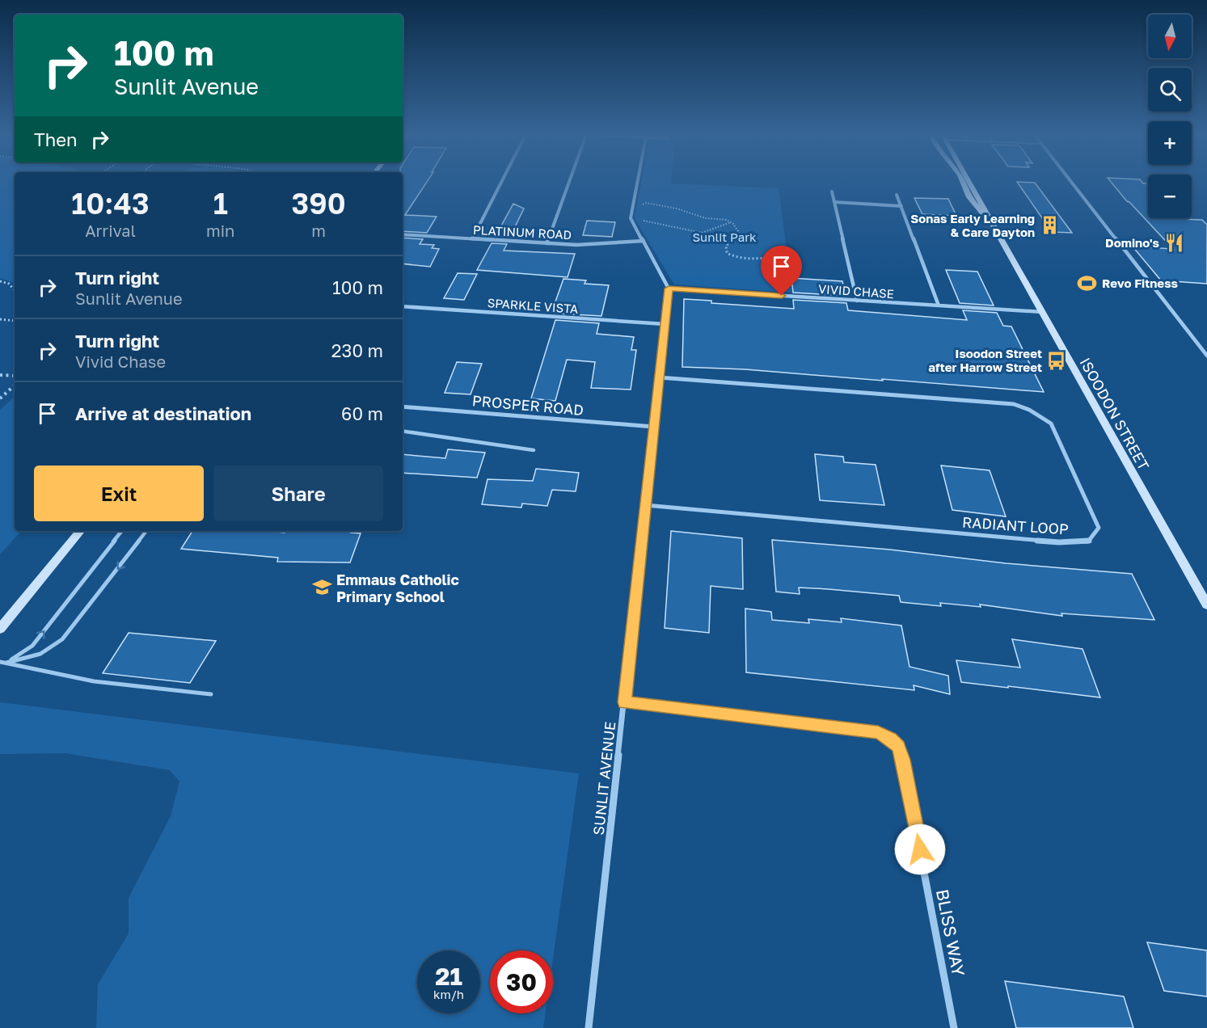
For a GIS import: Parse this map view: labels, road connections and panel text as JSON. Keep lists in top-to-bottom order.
{
  "streets": {
    "street": [
      "PLATINUM ROAD",
      "VIVID CHASE",
      "SPARKLE VISTA",
      "PROSPER ROAD",
      "ISOODON STREET",
      "RADIANT LOOP",
      "SUNLIT AVENUE",
      "BLISS WAY"
    ]
  },
  "crossings": [
    ["VIVID CHASE", "ISOODON STREET"],
    ["VIVID CHASE", "SUNLIT AVENUE"],
    ["SPARKLE VISTA", "SUNLIT AVENUE"],
    ["PROSPER ROAD", "SUNLIT AVENUE"],
    ["RADIANT LOOP", "SUNLIT AVENUE"],
    ["SUNLIT AVENUE", "BLISS WAY"]
  ],
  "parks": ["Sunlit Park"],
  "places": {
    "building": ["Sonas Early Learning & Care Dayton"],
    "restaurant": ["Domino's"],
    "sports": ["Revo Fitness"],
    "bus stop": ["Isoodon Street after Harrow Street"],
    "school or university": ["Emmaus Catholic Primary School"]
  },
  "north": "bottom",
  "page": {
    "map_buttons": ["+", "−"],
    "turn": ["100 m", "Sunlit Avenue"],
    "then": "Then",
    "eta": [
      "10:43",
      "Arrival",
      "1",
      "min",
      "390",
      "m"
    ],
    "list": [
      {
        "name": "Turn right",
        "note": "Sunlit Avenue",
        "value": "100 m"
      },
      {
        "name": "Turn right",
        "note": "Vivid Chase",
        "value": "230 m"
      },
      {
        "name": "Arrive at destination",
        "value": "60 m"
      }
    ],
    "buttons": ["Exit", "Share"],
    "speed": "21 km/h",
    "limit": "30"
  }
}
